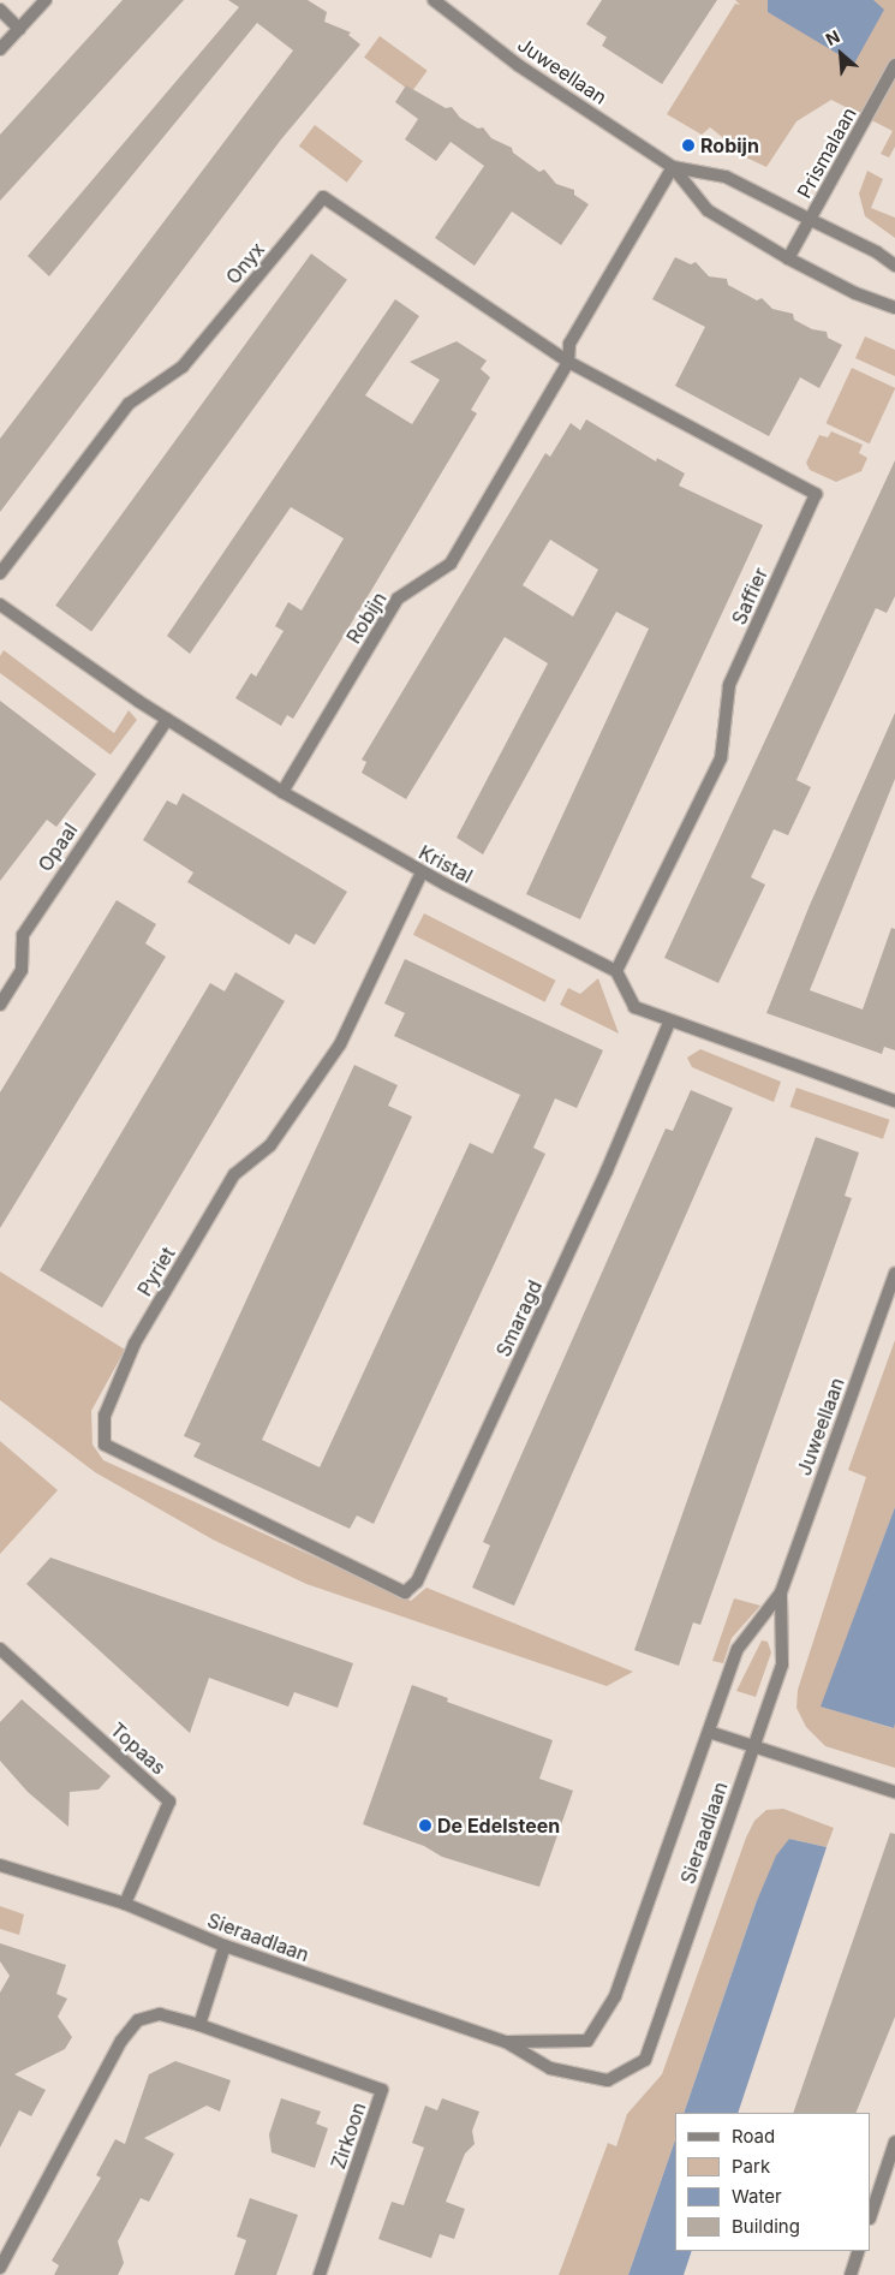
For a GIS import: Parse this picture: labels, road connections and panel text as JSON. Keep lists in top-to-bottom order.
{
  "streets": {
    "street": [
      "Juweellaan",
      "Prismalaan",
      "Onyx",
      "Saffier",
      "Robijn",
      "Opaal",
      "Kristal",
      "Pyriet",
      "Smaragd",
      "Topaas",
      "Sieraadlaan",
      "Zirkoon"
    ]
  },
  "crossings": [
    ["Juweellaan", "Prismalaan"],
    ["Juweellaan", "Robijn"],
    ["Juweellaan", "Sieraadlaan"],
    ["Onyx", "Saffier"],
    ["Onyx", "Robijn"],
    ["Saffier", "Robijn"],
    ["Saffier", "Kristal"],
    ["Robijn", "Kristal"],
    ["Opaal", "Kristal"],
    ["Kristal", "Pyriet"],
    ["Pyriet", "Smaragd"],
    ["Topaas", "Sieraadlaan"]
  ],
  "places": ["Robijn", "De Edelsteen"],
  "legend": [
    "Road",
    "Park",
    "Water",
    "Building"
  ],
  "north": "top left"
}
